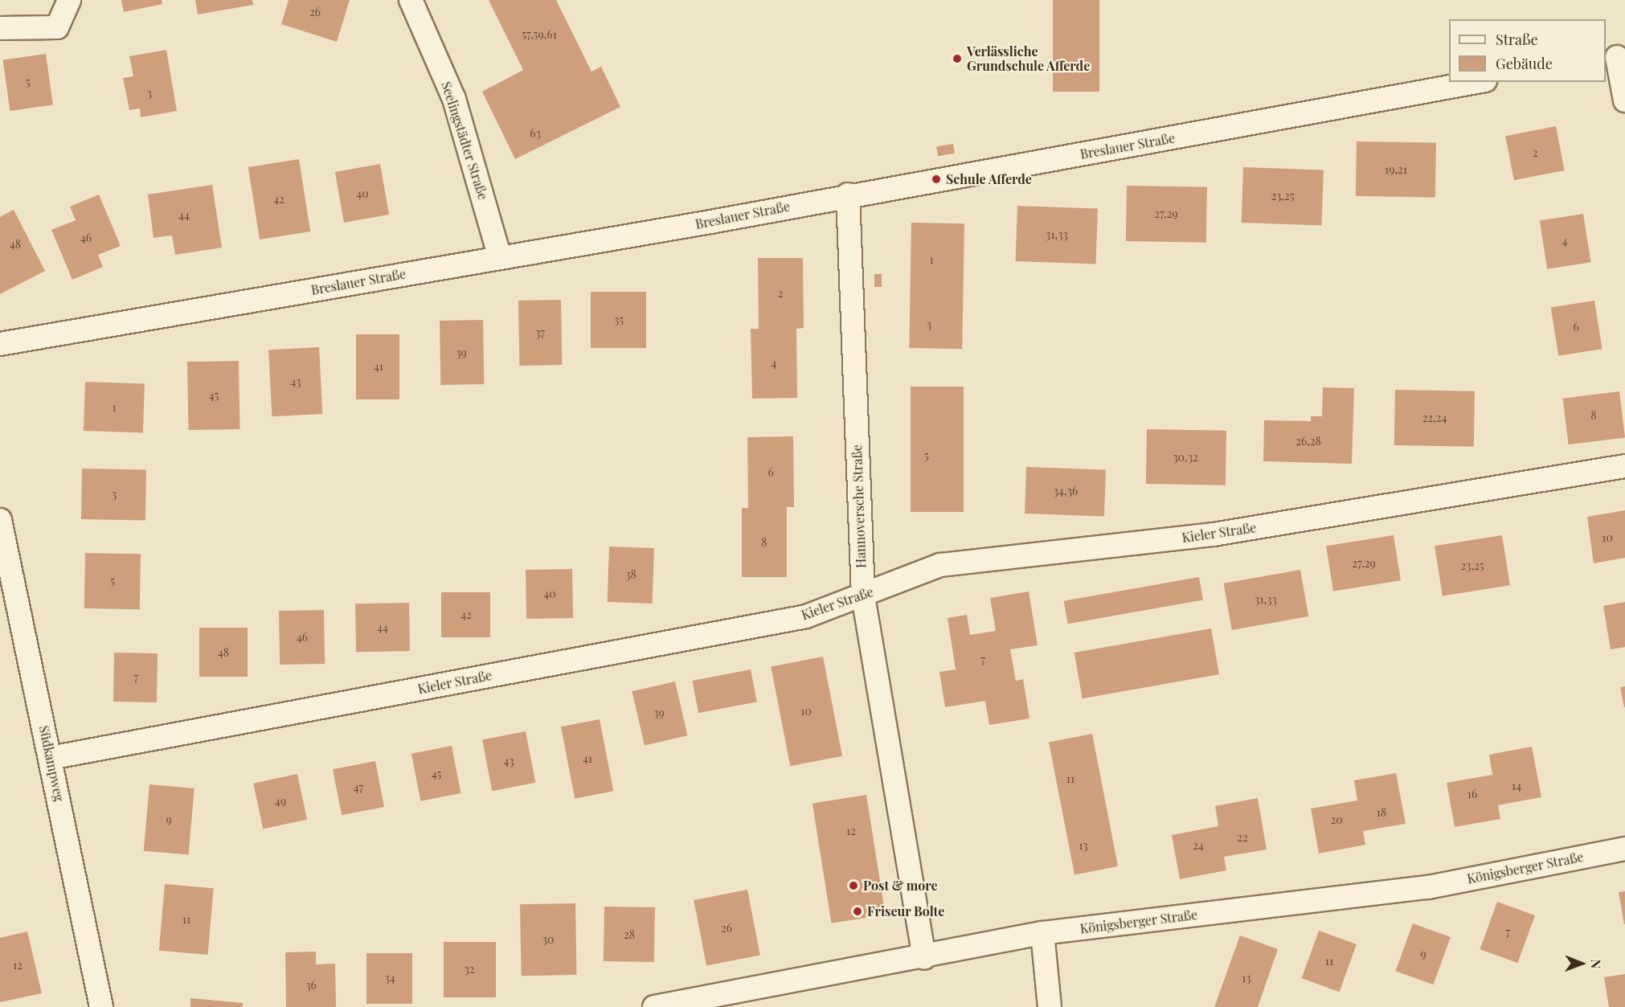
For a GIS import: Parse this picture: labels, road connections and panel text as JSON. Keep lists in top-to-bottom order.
{
  "streets": {
    "street": [
      "Seelingstädter Straße",
      "Breslauer Straße",
      "Hannoversche Straße",
      "Kieler Straße",
      "Südkampweg",
      "Königsberger Straße"
    ]
  },
  "crossings": [
    ["Seelingstädter Straße", "Breslauer Straße"],
    ["Breslauer Straße", "Hannoversche Straße"],
    ["Hannoversche Straße", "Kieler Straße"],
    ["Hannoversche Straße", "Königsberger Straße"],
    ["Kieler Straße", "Südkampweg"]
  ],
  "places": [
    "Verlässliche Grundschule Afferde",
    "Schule Afferde",
    "Post & more",
    "Friseur Bolte"
  ],
  "house_numbers": [
    "26",
    "57,59,61",
    "5",
    "3",
    "63",
    "2",
    "19,21",
    "40",
    "23,25",
    "42",
    "27,29",
    "44",
    "31,33",
    "46",
    "4",
    "48",
    "1",
    "2",
    "35",
    "3",
    "6",
    "37",
    "39",
    "4",
    "41",
    "43",
    "45",
    "1",
    "8",
    "22,24",
    "26,28",
    "5",
    "30,32",
    "6",
    "34,36",
    "3",
    "10",
    "8",
    "27,29",
    "23,25",
    "38",
    "5",
    "40",
    "31,33",
    "42",
    "44",
    "46",
    "48",
    "7",
    "7",
    "10",
    "39",
    "41",
    "43",
    "45",
    "11",
    "14",
    "47",
    "16",
    "49",
    "18",
    "9",
    "20",
    "12",
    "22",
    "13",
    "24",
    "11",
    "26",
    "7",
    "28",
    "30",
    "9",
    "11",
    "12",
    "32",
    "34",
    "13",
    "36"
  ],
  "legend": ["Straße", "Gebäude"],
  "north": "right"
}
